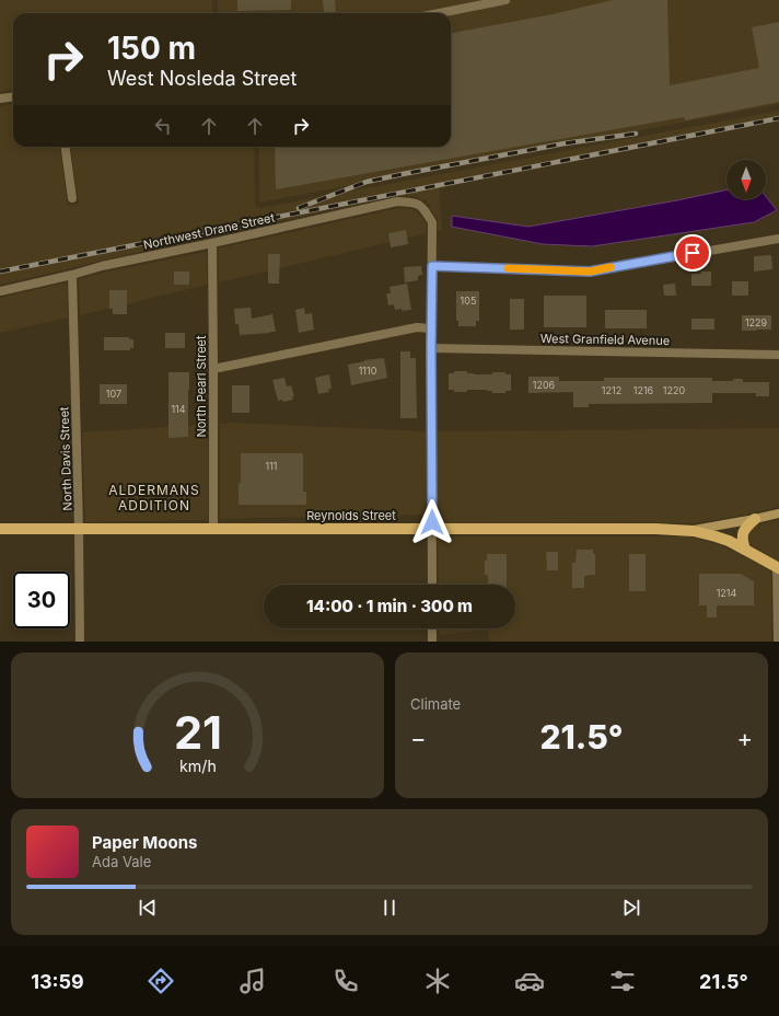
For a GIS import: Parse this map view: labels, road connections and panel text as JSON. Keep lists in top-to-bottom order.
{
  "streets": {
    "main road": ["Reynolds Street"],
    "street": [
      "Northwest Drane Street",
      "West Granfield Avenue",
      "North Pearl Street",
      "North Davis Street"
    ]
  },
  "crossings": [
    ["Northwest Drane Street", "North Pearl Street"],
    ["Northwest Drane Street", "North Davis Street"],
    ["North Pearl Street", "Reynolds Street"],
    ["North Davis Street", "Reynolds Street"]
  ],
  "districts": ["ALDERMANS ADDITION"],
  "house_numbers": [
    "105",
    "1229",
    "1110",
    "1206",
    "1212",
    "1216",
    "1220",
    "107",
    "114",
    "111",
    "1214"
  ],
  "north": "bottom",
  "page": {
    "turn": ["150 m", "West Nosleda Street"],
    "limit": "30",
    "trip": "14:00 · 1 min · 300 m",
    "tile": "Climate",
    "heat": ["−", "21.5°", "+"],
    "song": ["Paper Moons", "Ada Vale"],
    "tabs": ["13:59", "21.5°"],
    "gauge": ["21", "km/h"]
  }
}
